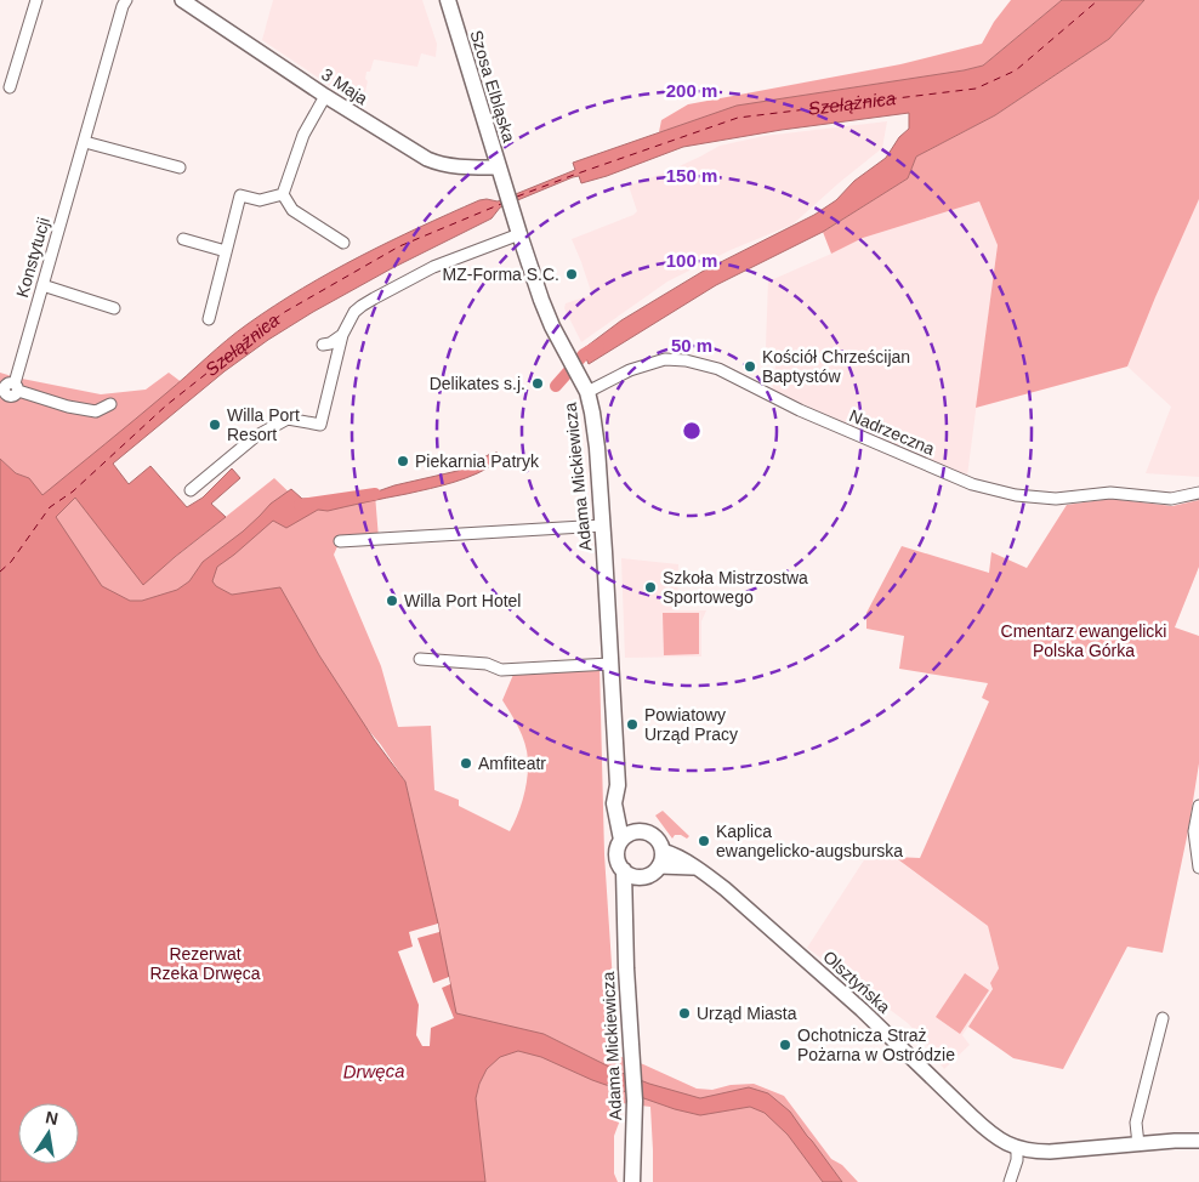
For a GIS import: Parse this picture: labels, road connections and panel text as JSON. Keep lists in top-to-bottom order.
{
  "streets": {
    "main road": ["Szosa Elbląska", "Adama Mickiewicza"],
    "street": [
      "3 Maja",
      "Konstytucji",
      "Nadrzeczna",
      "Olsztyńska"
    ]
  },
  "crossings": [
    ["3 Maja", "Szosa Elbląska"],
    ["3 Maja", "Adama Mickiewicza"],
    ["Szosa Elbląska", "Adama Mickiewicza"],
    ["Nadrzeczna", "Adama Mickiewicza"],
    ["Adama Mickiewicza", "Olsztyńska"]
  ],
  "water": ["Szelążnica", "Drwęca"],
  "parks": ["Cmentarz ewangelicki Polska Górka", "Rezerwat Rzeka Drwęca"],
  "places": [
    "MZ-Forma S.C.",
    "Kościół Chrześcijan Baptystów",
    "Delikates s.j.",
    "Willa Port Resort",
    "Piekarnia Patryk",
    "Szkoła Mistrzostwa Sportowego",
    "Willa Port Hotel",
    "Powiatowy Urząd Pracy",
    "Amfiteatr",
    "Kaplica ewangelicko-augsburska",
    "Urząd Miasta",
    "Ochotnicza Straż Pożarna w Ostródzie"
  ],
  "north": "top",
  "rings": [
    "200 m",
    "150 m",
    "100 m",
    "50 m"
  ]
}
